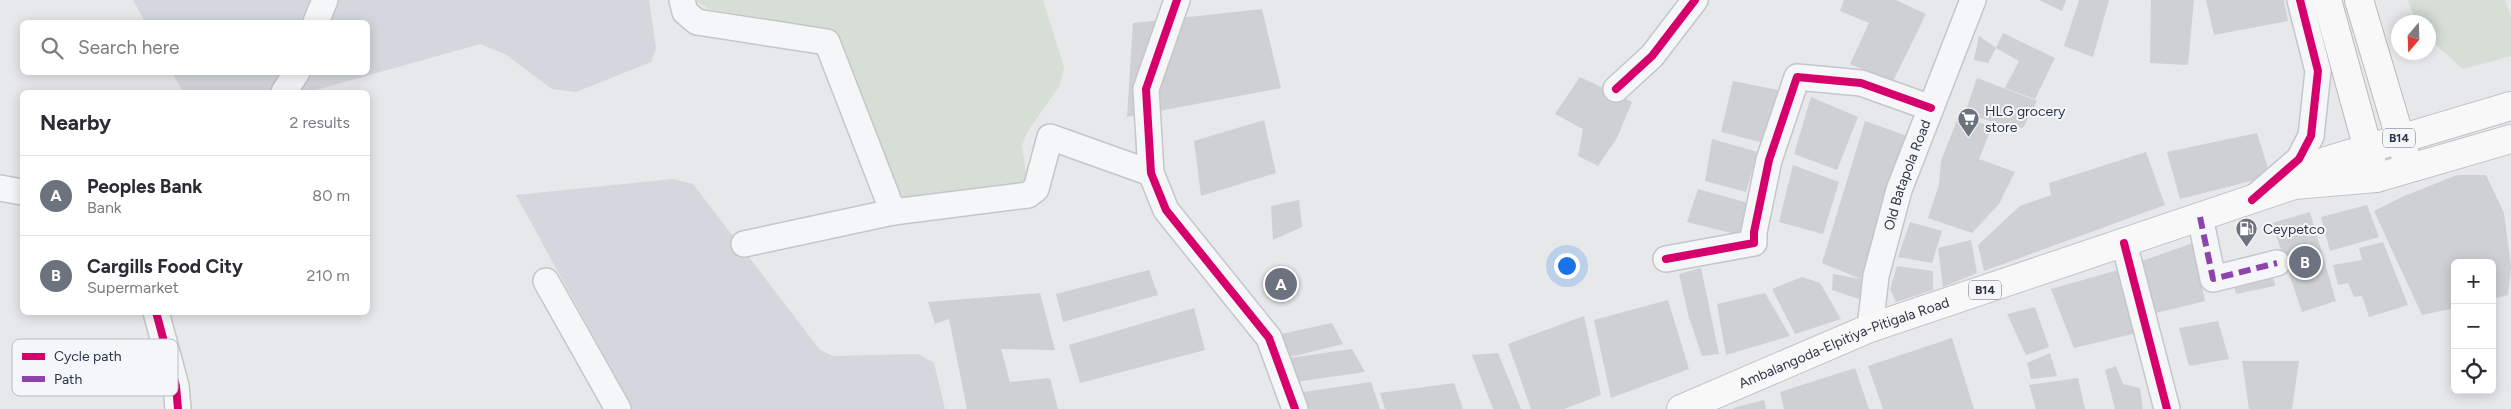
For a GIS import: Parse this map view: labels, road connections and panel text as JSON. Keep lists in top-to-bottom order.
{
  "streets": {
    "main road": ["B14", "Ambalangoda-Elpitiya-Pitigala Road"],
    "street": ["Old Batapola Road"]
  },
  "crossings": [
    ["Old Batapola Road", "Ambalangoda-Elpitiya-Pitigala Road"]
  ],
  "places": {
    "supermarket": ["HLG grocery store"],
    "fuel station": ["Ceypetco"]
  },
  "legend": ["Cycle path", "Path"],
  "north": "bottom",
  "page": {
    "search": "Search here",
    "heading": ["Nearby", "2 results"],
    "list": [
      {
        "mark": "A",
        "name": "Peoples Bank",
        "note": "Bank",
        "value": "80 m"
      },
      {
        "mark": "B",
        "name": "Cargills Food City",
        "note": "Supermarket",
        "value": "210 m"
      }
    ],
    "pins": ["B", "A"],
    "map_buttons": ["+", "−"]
  }
}
